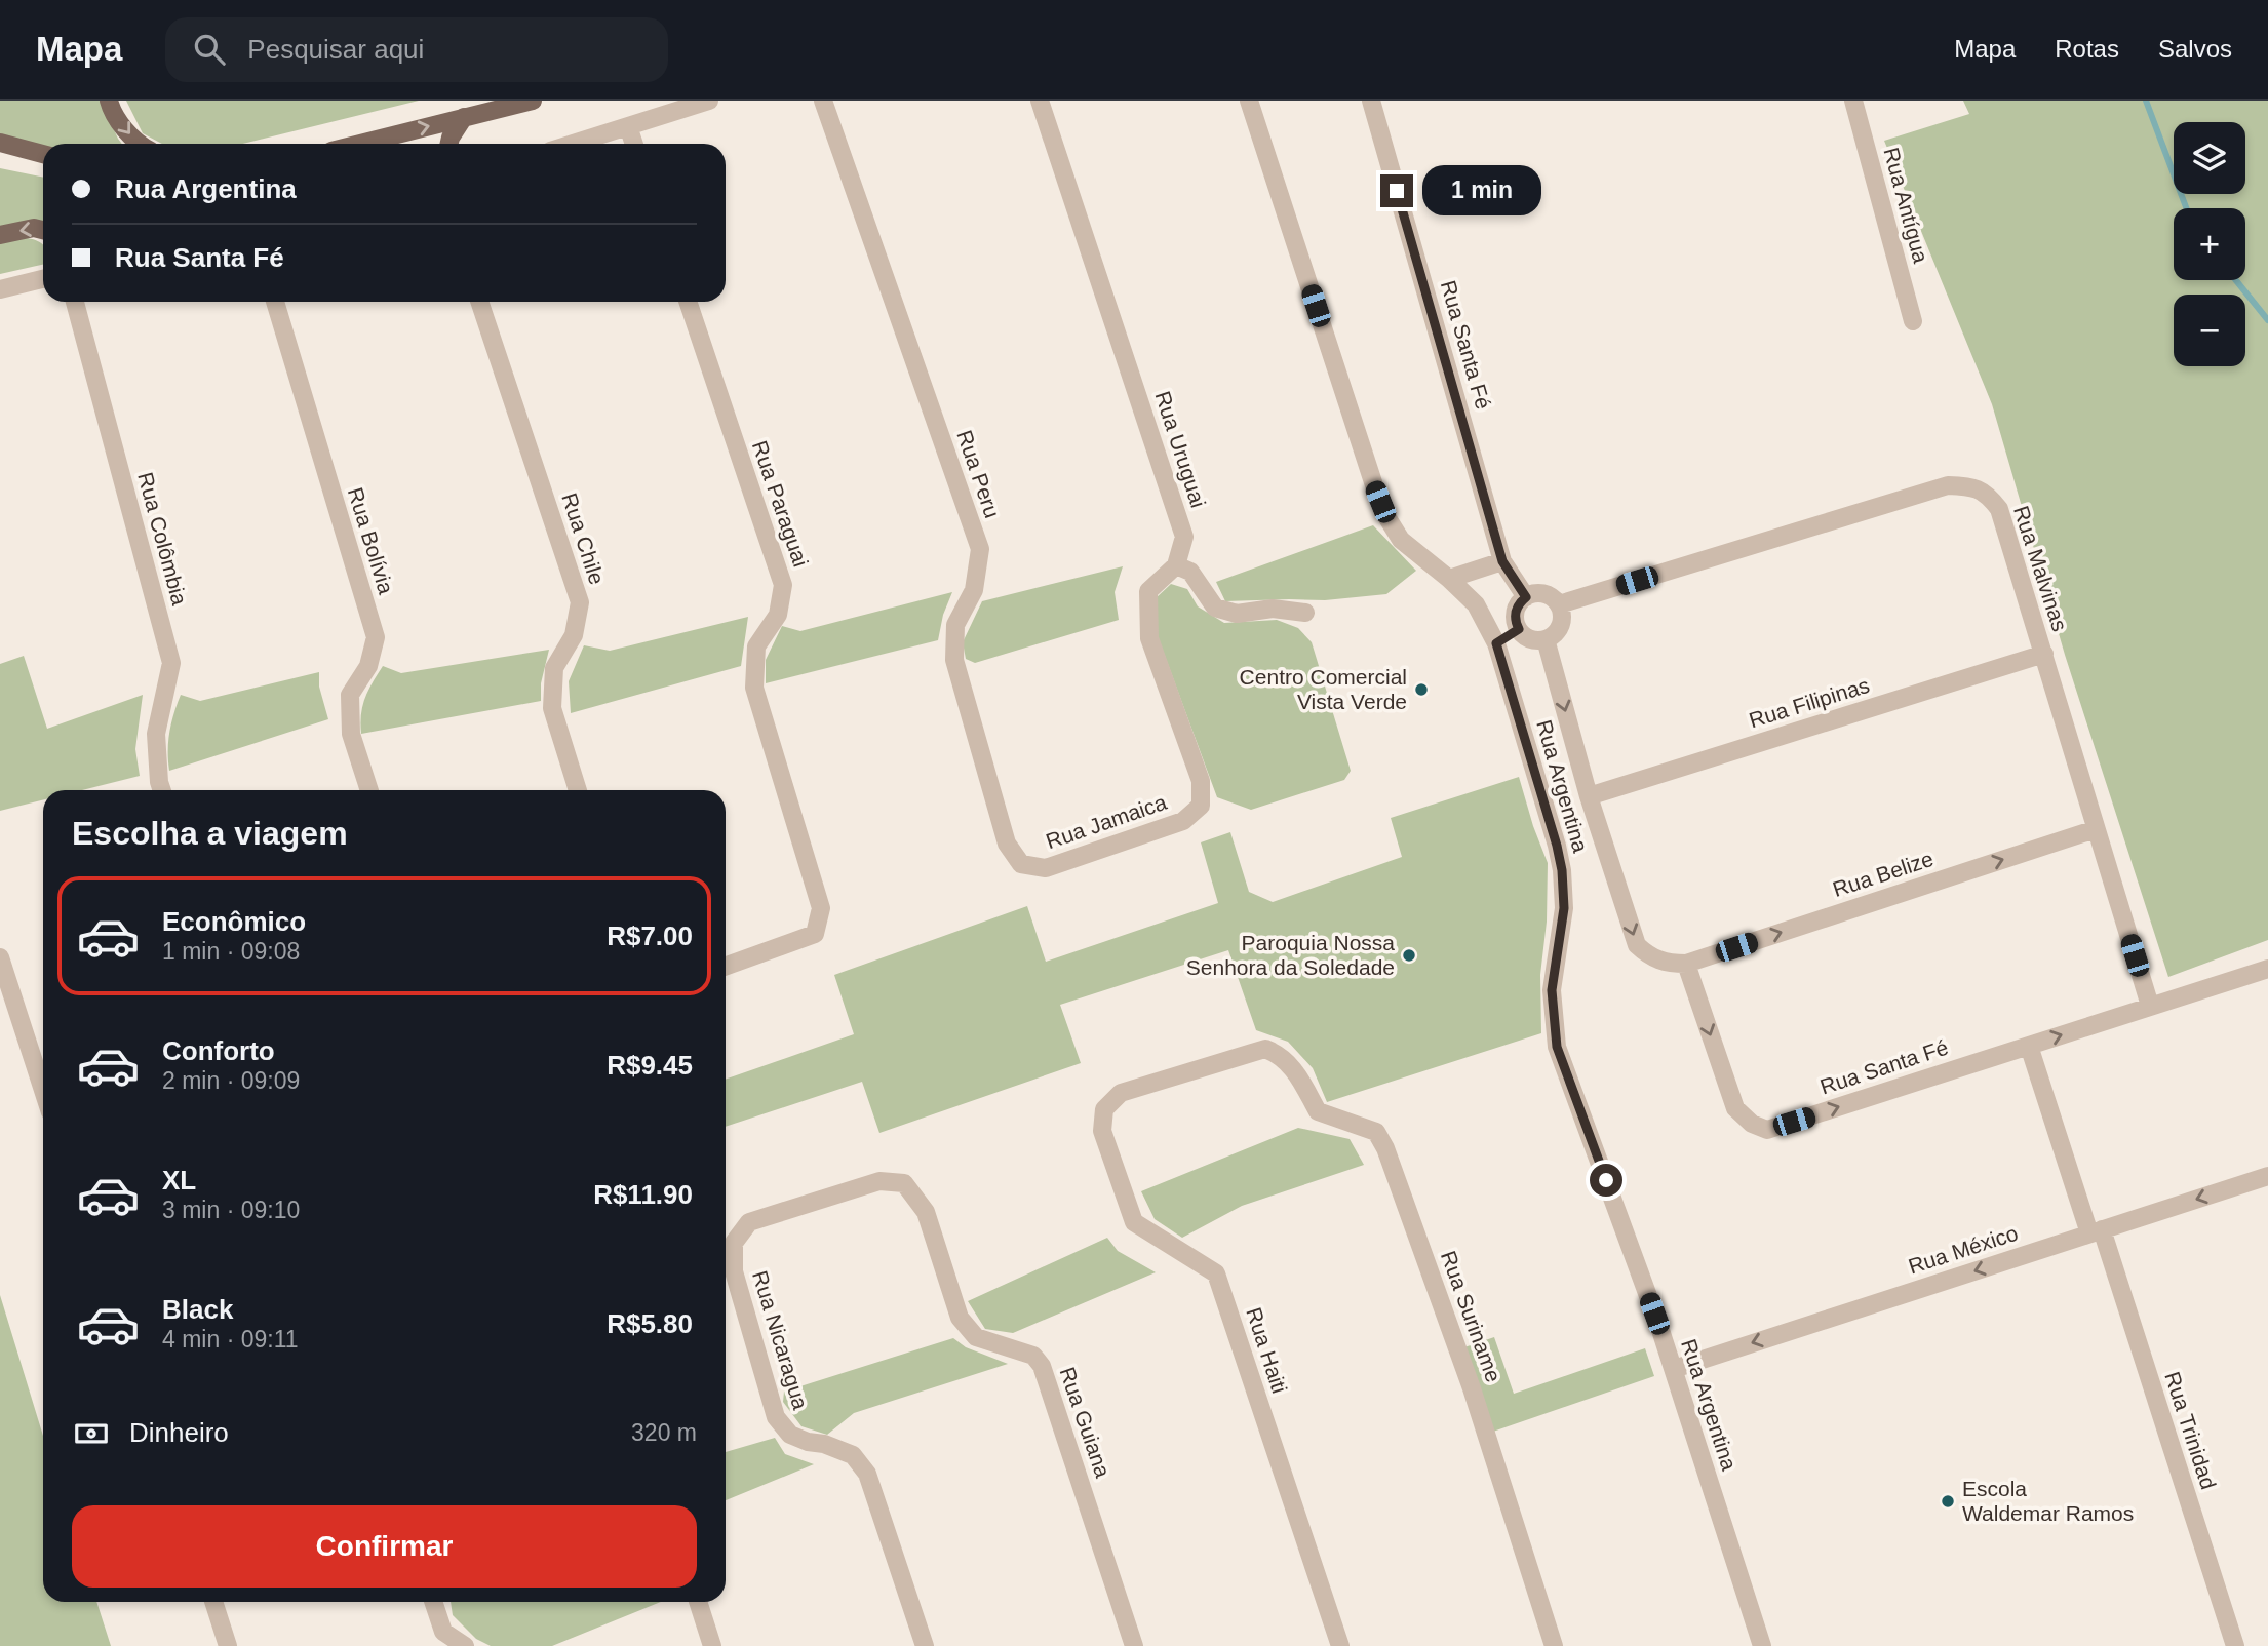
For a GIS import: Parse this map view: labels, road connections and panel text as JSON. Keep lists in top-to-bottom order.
{
  "streets": {
    "street": [
      "Rua Antígua",
      "Rua Santa Fé",
      "Rua Uruguai",
      "Rua Peru",
      "Rua Paraguai",
      "Rua Colômbia",
      "Rua Chile",
      "Rua Bolívia",
      "Rua Malvinas",
      "Rua Filipinas",
      "Rua Argentina",
      "Rua Jamaica",
      "Rua Belize",
      "Rua México",
      "Rua Suriname",
      "Rua Nicaragua",
      "Rua Haiti",
      "Rua Guiana",
      "Rua Trinidad"
    ]
  },
  "crossings": [
    ["Rua Santa Fé", "Rua Malvinas"],
    ["Rua Santa Fé", "Rua Belize"],
    ["Rua Santa Fé", "Rua Trinidad"],
    ["Rua Uruguai", "Rua Jamaica"],
    ["Rua Peru", "Rua Jamaica"],
    ["Rua Malvinas", "Rua Filipinas"],
    ["Rua Malvinas", "Rua Belize"],
    ["Rua Argentina", "Rua México"],
    ["Rua México", "Rua Trinidad"],
    ["Rua Suriname", "Rua Haiti"],
    ["Rua Nicaragua", "Rua Guiana"]
  ],
  "one_way": ["Rua Belize", "Rua México"],
  "places": ["Centro Comercial Vista Verde", "Paroquia Nossa Senhora da Soledade", "Escola Waldemar Ramos"],
  "page": {
    "header": "Mapa",
    "search": "Pesquisar aqui",
    "nav": ["Mapa", "Rotas", "Salvos"],
    "map_buttons": ["+", "−"],
    "banner": ["Rua Argentina", "Rua Santa Fé"],
    "bubble": "1 min",
    "heading": "Escolha a viagem",
    "list": [
      {
        "name": "Econômico",
        "note": "1 min · 09:08",
        "value": "R$7.00"
      },
      {
        "name": "Conforto",
        "note": "2 min · 09:09",
        "value": "R$9.45"
      },
      {
        "name": "XL",
        "note": "3 min · 09:10",
        "value": "R$11.90"
      },
      {
        "name": "Black",
        "note": "4 min · 09:11",
        "value": "R$5.80"
      }
    ],
    "pay": ["Dinheiro", "320 m"],
    "buttons": "Confirmar"
  }
}
